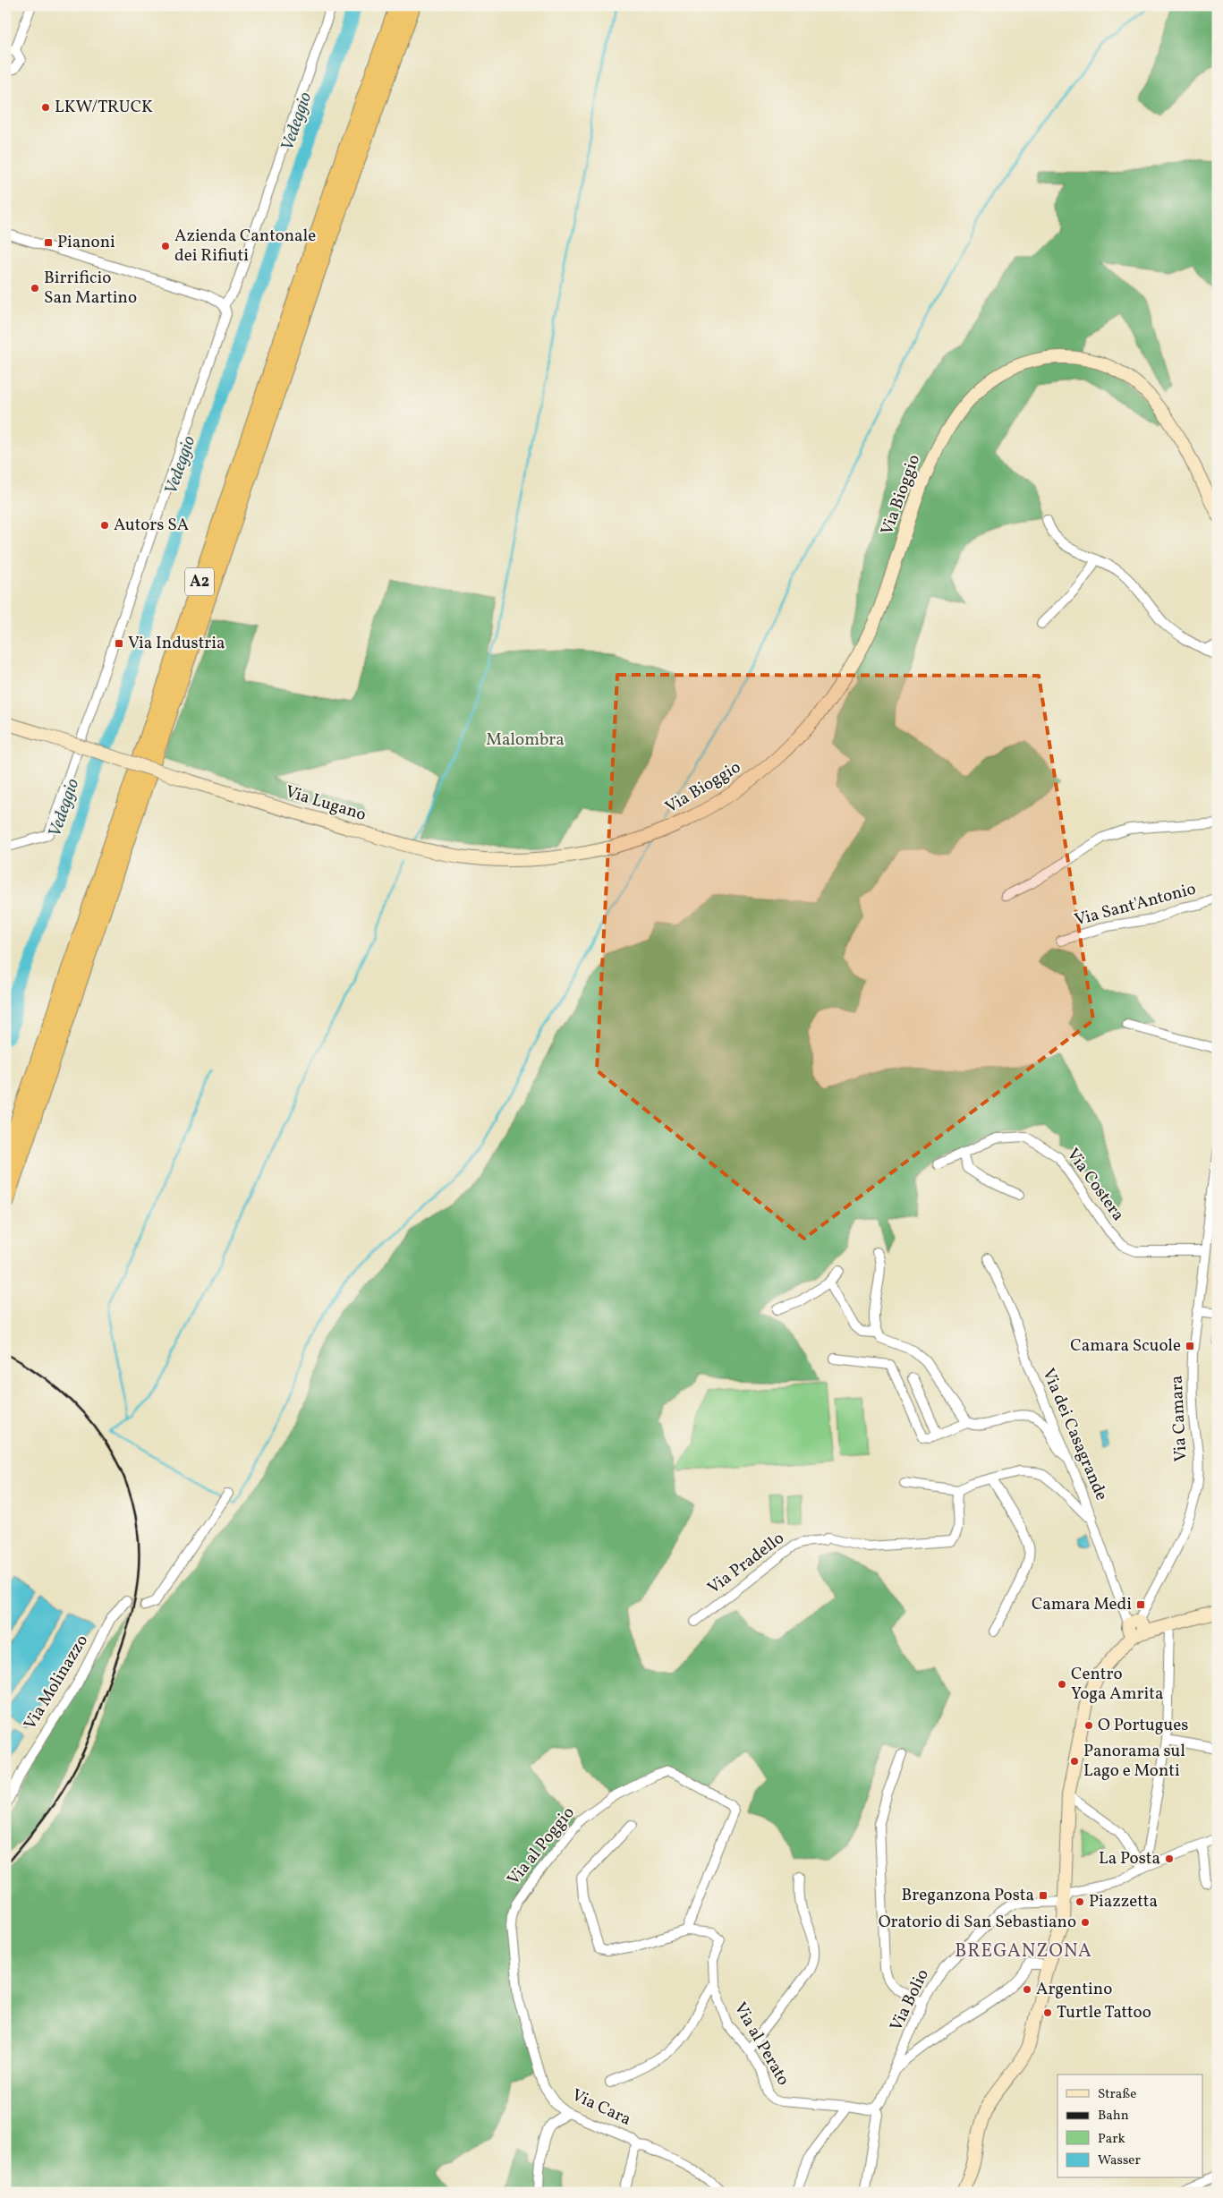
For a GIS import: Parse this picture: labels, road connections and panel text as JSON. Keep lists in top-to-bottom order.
{
  "streets": {
    "highway": ["A2"],
    "main road": ["Via Bioggio", "Via Lugano"],
    "street": [
      "Via Sant'Antonio",
      "Via Costera",
      "Via Camara",
      "Via dei Casagrande",
      "Via Pradello",
      "Via Molinazzo",
      "Via al Poggio",
      "Via Bolio",
      "Via al Perato",
      "Via Cara"
    ]
  },
  "crossings": [
    ["Via Bioggio", "Via Lugano"],
    ["Via Costera", "Via Camara"],
    ["Via Camara", "Via dei Casagrande"],
    ["Via al Poggio", "Via al Perato"],
    ["Via al Poggio", "Via Cara"]
  ],
  "districts": ["BREGANZONA"],
  "water": ["Vedeggio"],
  "parks": ["Malombra"],
  "places": {
    "other": [
      "LKW/TRUCK",
      "Azienda Cantonale dei Rifiuti",
      "Birrificio San Martino",
      "Autors SA",
      "Centro Yoga Amrita",
      "O Portugues",
      "Panorama sul Lago e Monti",
      "La Posta",
      "Piazzetta",
      "Oratorio di San Sebastiano",
      "Argentino",
      "Turtle Tattoo"
    ],
    "transit": [
      "Pianoni",
      "Via Industria",
      "Camara Scuole",
      "Camara Medi",
      "Breganzona Posta"
    ]
  },
  "legend": [
    "Straße",
    "Bahn",
    "Park",
    "Wasser"
  ]
}
